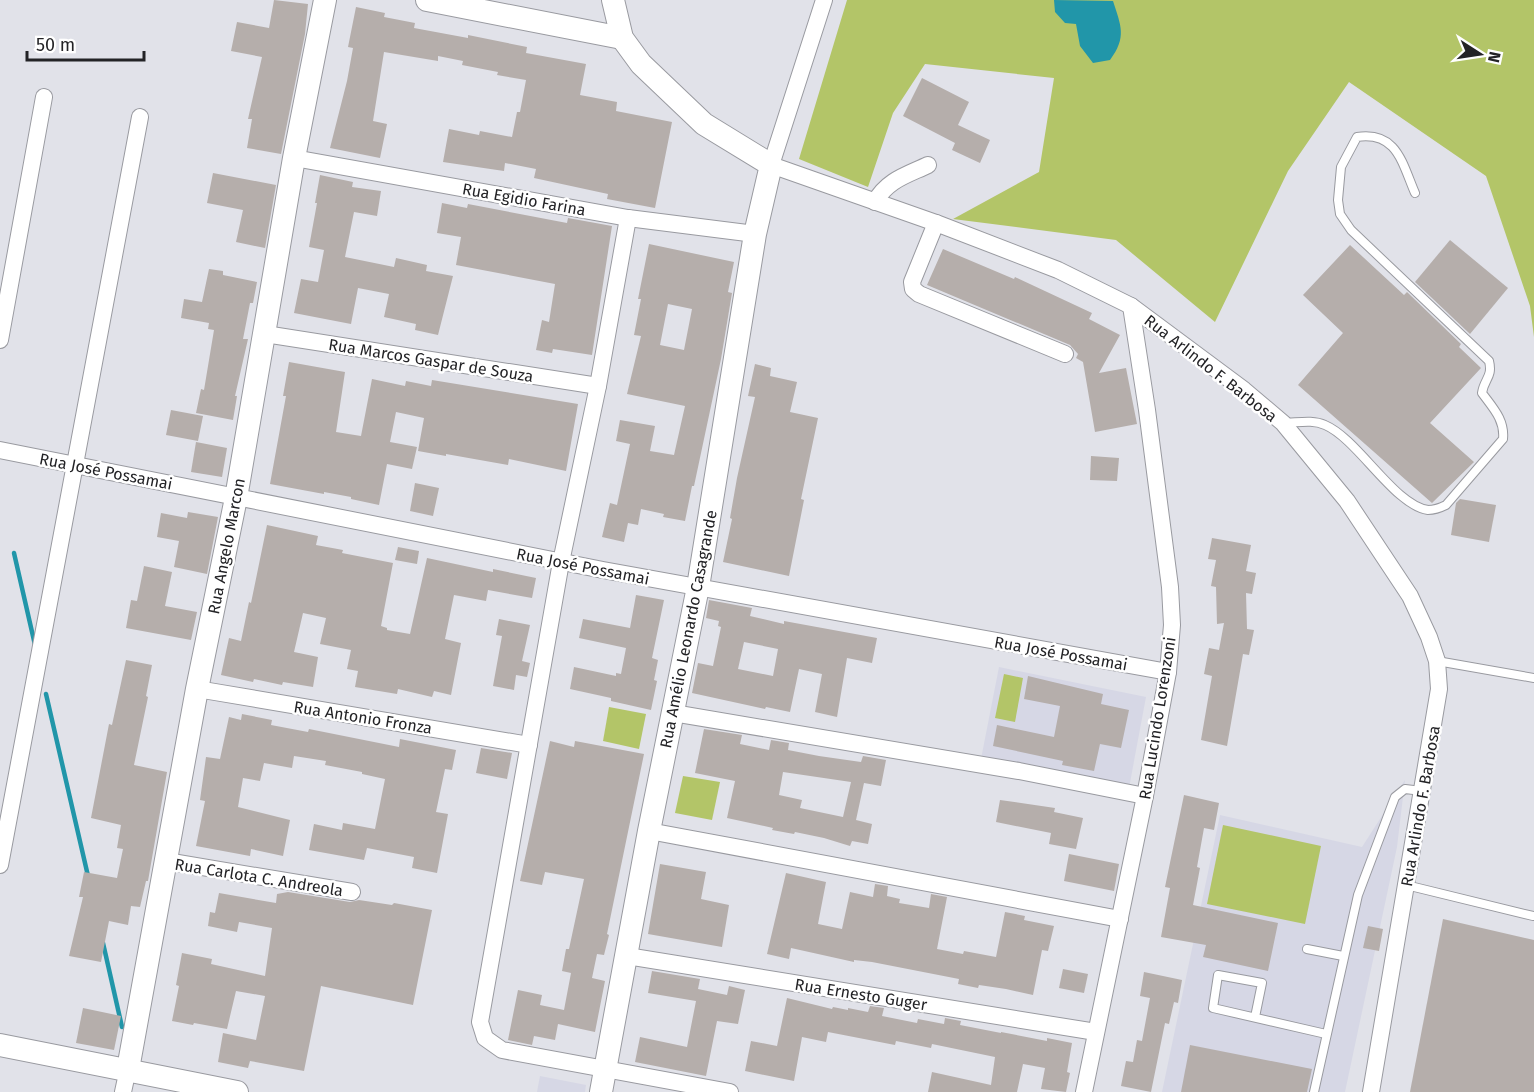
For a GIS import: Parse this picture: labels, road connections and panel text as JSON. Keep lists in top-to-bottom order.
{
  "streets": {
    "street": [
      "Rua Egidio Farina",
      "Rua Marcos Gaspar de Souza",
      "Rua Arlindo F. Barbosa",
      "Rua José Possamai",
      "Rua Angelo Marcon",
      "Rua Amélio Leonardo Casagrande",
      "Rua Antonio Fronza",
      "Rua Lucindo Lorenzoni",
      "Rua Carlota C. Andreola",
      "Rua Ernesto Guger"
    ]
  },
  "crossings": [
    ["Rua Egidio Farina", "Rua Angelo Marcon"],
    ["Rua Egidio Farina", "Rua Amélio Leonardo Casagrande"],
    ["Rua Marcos Gaspar de Souza", "Rua Angelo Marcon"],
    ["Rua Arlindo F. Barbosa", "Rua Amélio Leonardo Casagrande"],
    ["Rua Arlindo F. Barbosa", "Rua Lucindo Lorenzoni"],
    ["Rua José Possamai", "Rua Angelo Marcon"],
    ["Rua José Possamai", "Rua Amélio Leonardo Casagrande"],
    ["Rua José Possamai", "Rua Lucindo Lorenzoni"],
    ["Rua Angelo Marcon", "Rua Antonio Fronza"],
    ["Rua Angelo Marcon", "Rua Carlota C. Andreola"],
    ["Rua Amélio Leonardo Casagrande", "Rua Ernesto Guger"],
    ["Rua Lucindo Lorenzoni", "Rua Ernesto Guger"]
  ],
  "scale_bar": "50 m",
  "north": "right"
}
